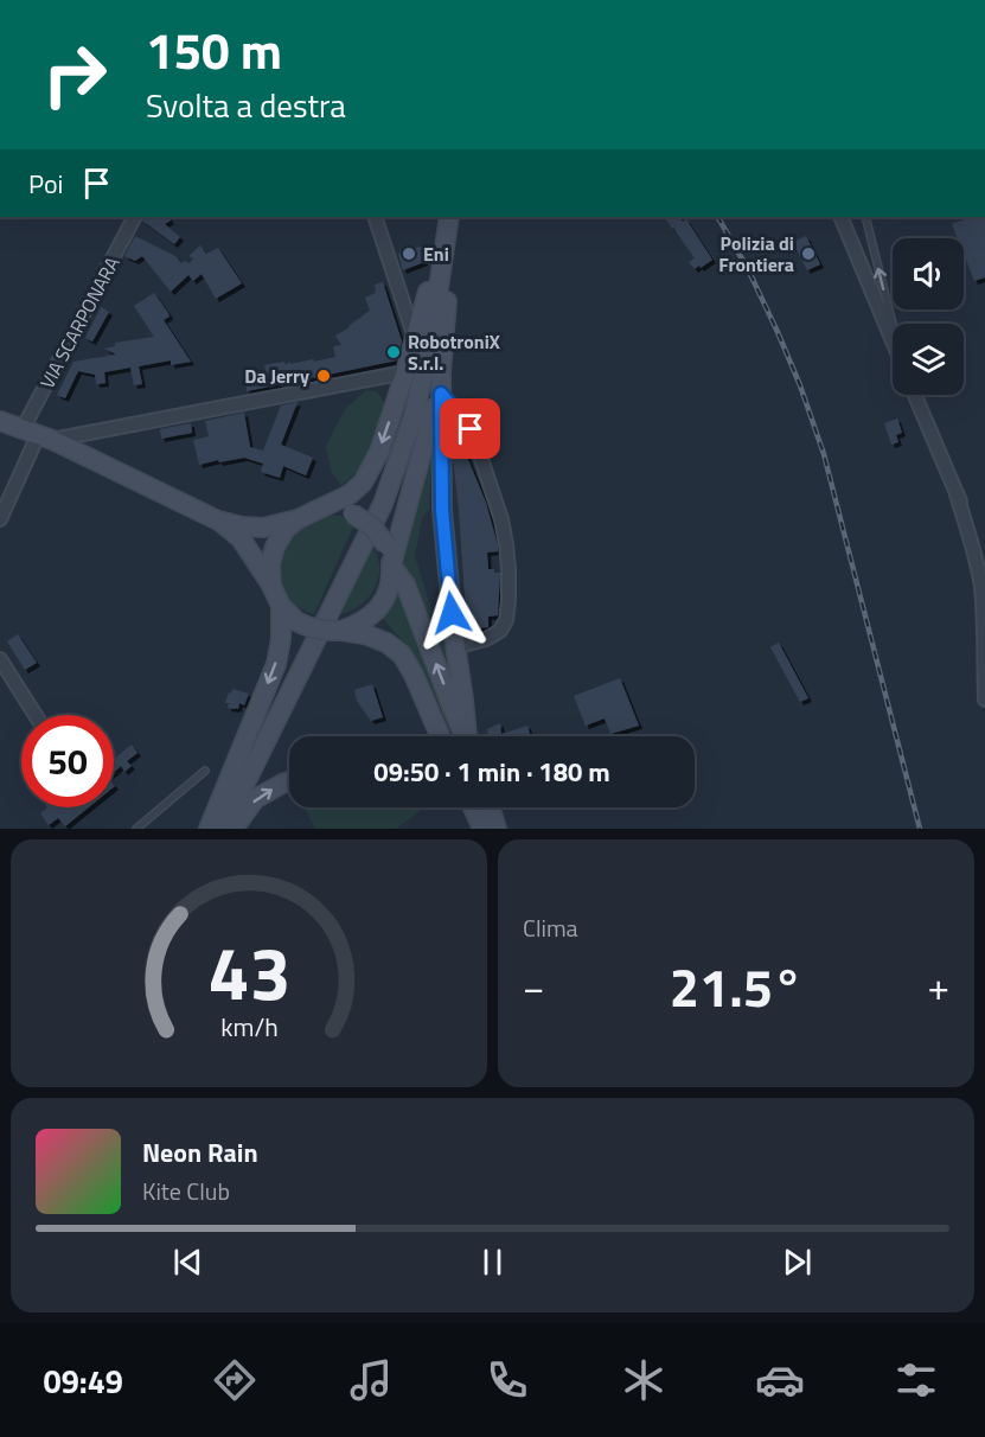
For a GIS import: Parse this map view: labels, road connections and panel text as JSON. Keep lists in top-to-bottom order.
{
  "streets": {
    "street": ["VIA SCARPONARA"]
  },
  "places": [
    "Eni",
    "Polizia di Frontiera",
    "RobotroniX S.r.l.",
    "Da Jerry"
  ],
  "page": {
    "turn": ["150 m", "Svolta a destra"],
    "then": "Poi",
    "limit": "50",
    "trip": "09:50 · 1 min · 180 m",
    "tile": "Clima",
    "heat": ["−", "21.5°", "+"],
    "song": ["Neon Rain", "Kite Club"],
    "tabs": "09:49",
    "gauge": ["43", "km/h"]
  }
}
